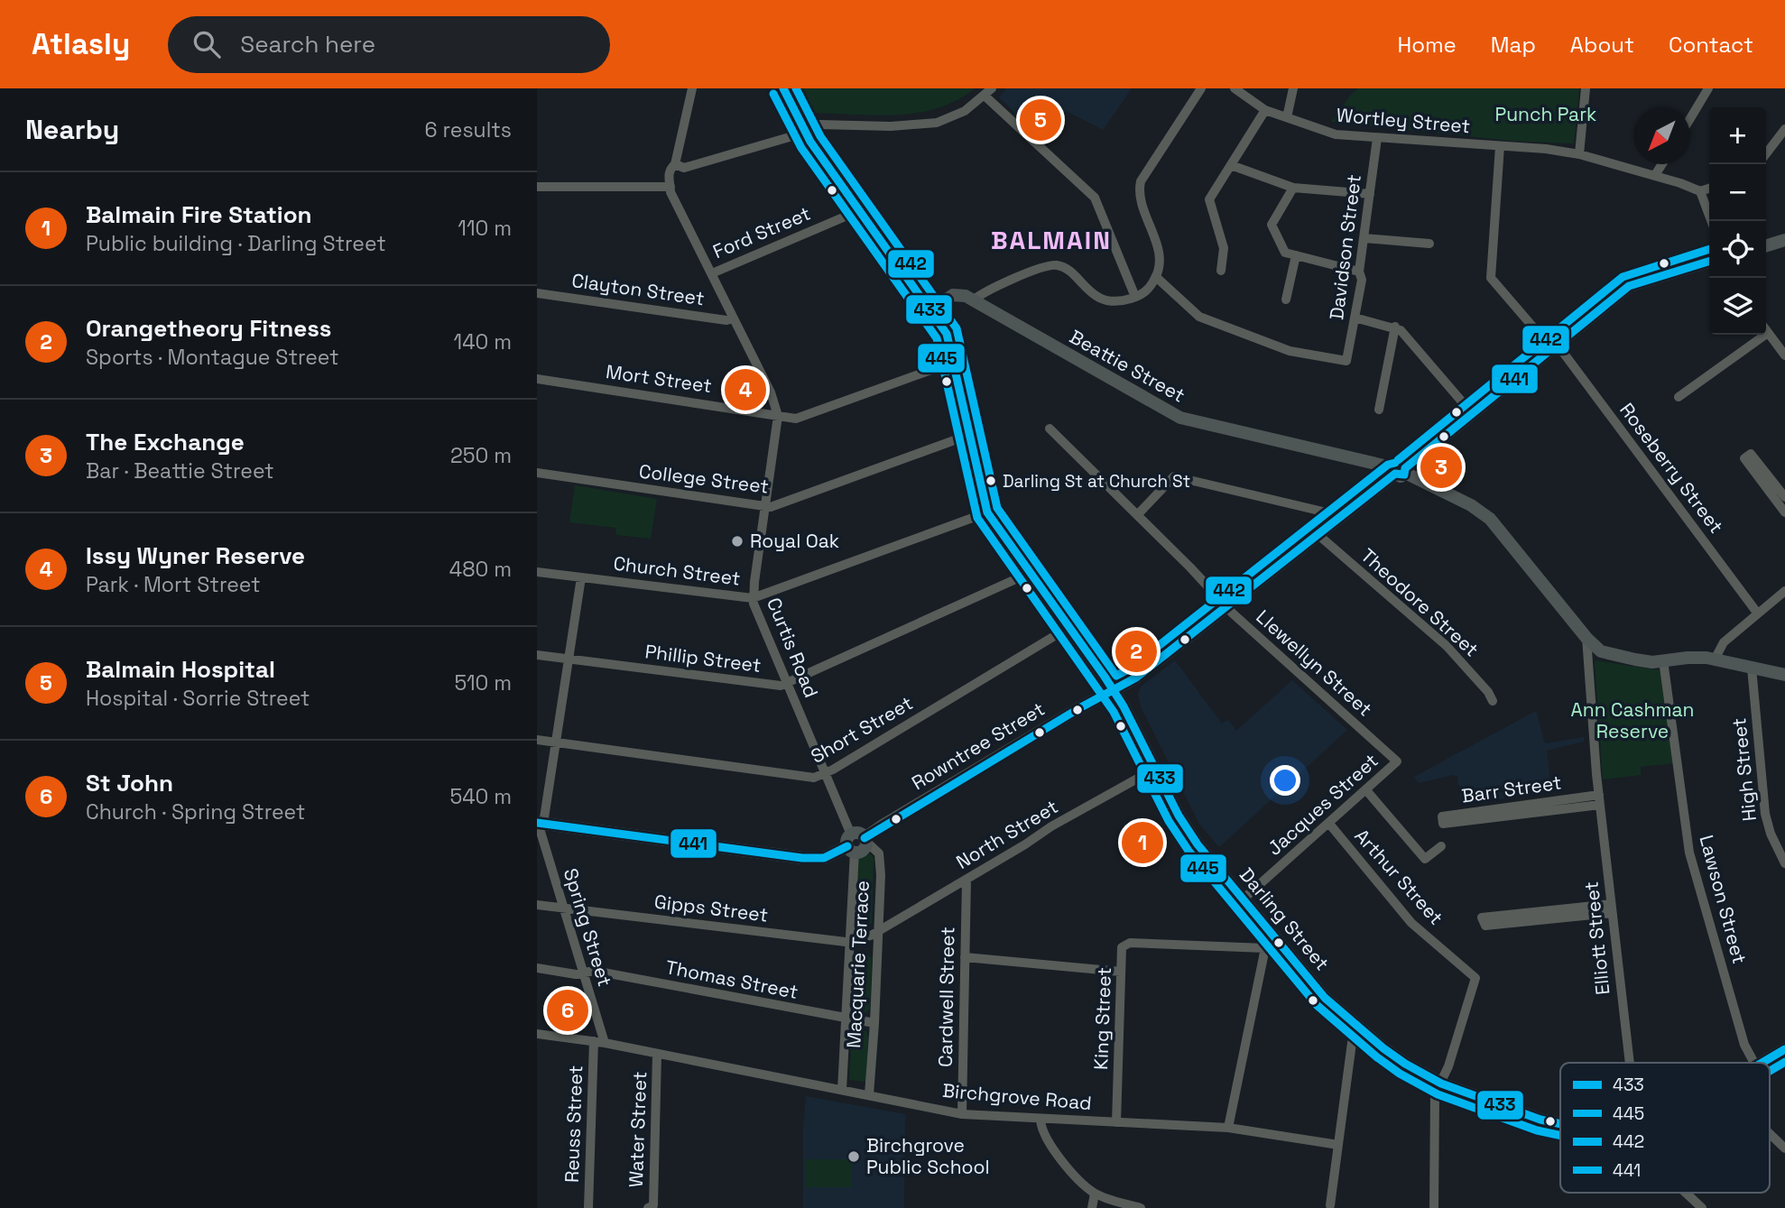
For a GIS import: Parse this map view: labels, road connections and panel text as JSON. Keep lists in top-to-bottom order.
{
  "streets": {
    "street": [
      "Wortley Street",
      "Ford Street",
      "Davidson Street",
      "Clayton Street",
      "Beattie Street",
      "Mort Street",
      "Roseberry Street",
      "College Street",
      "Church Street",
      "Theodore Street",
      "Curtis Road",
      "Phillip Street",
      "Llewellyn Street",
      "Short Street",
      "Rowntree Street",
      "High Street",
      "Barr Street",
      "Jacques Street",
      "North Street",
      "Arthur Street",
      "Lawson Street",
      "Gipps Street",
      "Darling Street",
      "Spring Street",
      "Elliott Street",
      "Macquarie Terrace",
      "Thomas Street",
      "Cardwell Street",
      "King Street",
      "Birchgrove Road",
      "Reuss Street",
      "Water Street"
    ]
  },
  "crossings": [
    ["Wortley Street", "Davidson Street"],
    ["Wortley Street", "Roseberry Street"],
    ["Ford Street", "Curtis Road"],
    ["Ford Street", "Darling Street"],
    ["Clayton Street", "Curtis Road"],
    ["Beattie Street", "Rowntree Street"],
    ["Beattie Street", "High Street"],
    ["Beattie Street", "Lawson Street"],
    ["Beattie Street", "Elliott Street"],
    ["Mort Street", "Curtis Road"],
    ["Mort Street", "Darling Street"],
    ["Roseberry Street", "Rowntree Street"],
    ["College Street", "Curtis Road"],
    ["College Street", "Darling Street"],
    ["Church Street", "Curtis Road"],
    ["Church Street", "Darling Street"],
    ["Church Street", "Spring Street"],
    ["Theodore Street", "Rowntree Street"],
    ["Curtis Road", "Phillip Street"],
    ["Curtis Road", "Short Street"],
    ["Curtis Road", "Macquarie Terrace"],
    ["Phillip Street", "Darling Street"],
    ["Phillip Street", "Spring Street"],
    ["Llewellyn Street", "Rowntree Street"],
    ["Llewellyn Street", "Jacques Street"],
    ["Short Street", "Darling Street"],
    ["Short Street", "Spring Street"],
    ["Rowntree Street", "Darling Street"],
    ["Rowntree Street", "Macquarie Terrace"],
    ["Barr Street", "Elliott Street"],
    ["Jacques Street", "Arthur Street"],
    ["Jacques Street", "Darling Street"],
    ["North Street", "Gipps Street"],
    ["North Street", "Darling Street"],
    ["North Street", "Macquarie Terrace"],
    ["North Street", "Cardwell Street"],
    ["Arthur Street", "Darling Street"],
    ["Gipps Street", "Spring Street"],
    ["Gipps Street", "Macquarie Terrace"],
    ["Spring Street", "Thomas Street"],
    ["Spring Street", "Birchgrove Road"],
    ["Macquarie Terrace", "Thomas Street"],
    ["Macquarie Terrace", "Birchgrove Road"],
    ["Cardwell Street", "Birchgrove Road"],
    ["King Street", "Birchgrove Road"],
    ["Birchgrove Road", "Reuss Street"],
    ["Birchgrove Road", "Water Street"]
  ],
  "districts": ["BALMAIN"],
  "parks": ["Punch Park", "Ann Cashman Reserve"],
  "places": ["Darling St at Church St", "Royal Oak", "Birchgrove Public School"],
  "lines": [
    "transit line 433",
    "transit line 442",
    "transit line 445",
    "transit line 441"
  ],
  "legend": [
    "433",
    "445",
    "442",
    "441"
  ],
  "north": "bottom left",
  "page": {
    "header": "Atlasly",
    "search": "Search here",
    "nav": [
      "Home",
      "Map",
      "About",
      "Contact"
    ],
    "heading": ["Nearby", "6 results"],
    "pins": [
      "5",
      "4",
      "3",
      "2",
      "1",
      "6"
    ],
    "map_buttons": ["+", "−"],
    "list": [
      {
        "mark": "1",
        "name": "Balmain Fire Station",
        "note": "Public building · Darling Street",
        "value": "110 m"
      },
      {
        "mark": "2",
        "name": "Orangetheory Fitness",
        "note": "Sports · Montague Street",
        "value": "140 m"
      },
      {
        "mark": "3",
        "name": "The Exchange",
        "note": "Bar · Beattie Street",
        "value": "250 m"
      },
      {
        "mark": "4",
        "name": "Issy Wyner Reserve",
        "note": "Park · Mort Street",
        "value": "480 m"
      },
      {
        "mark": "5",
        "name": "Balmain Hospital",
        "note": "Hospital · Sorrie Street",
        "value": "510 m"
      },
      {
        "mark": "6",
        "name": "St John",
        "note": "Church · Spring Street",
        "value": "540 m"
      }
    ]
  }
}
